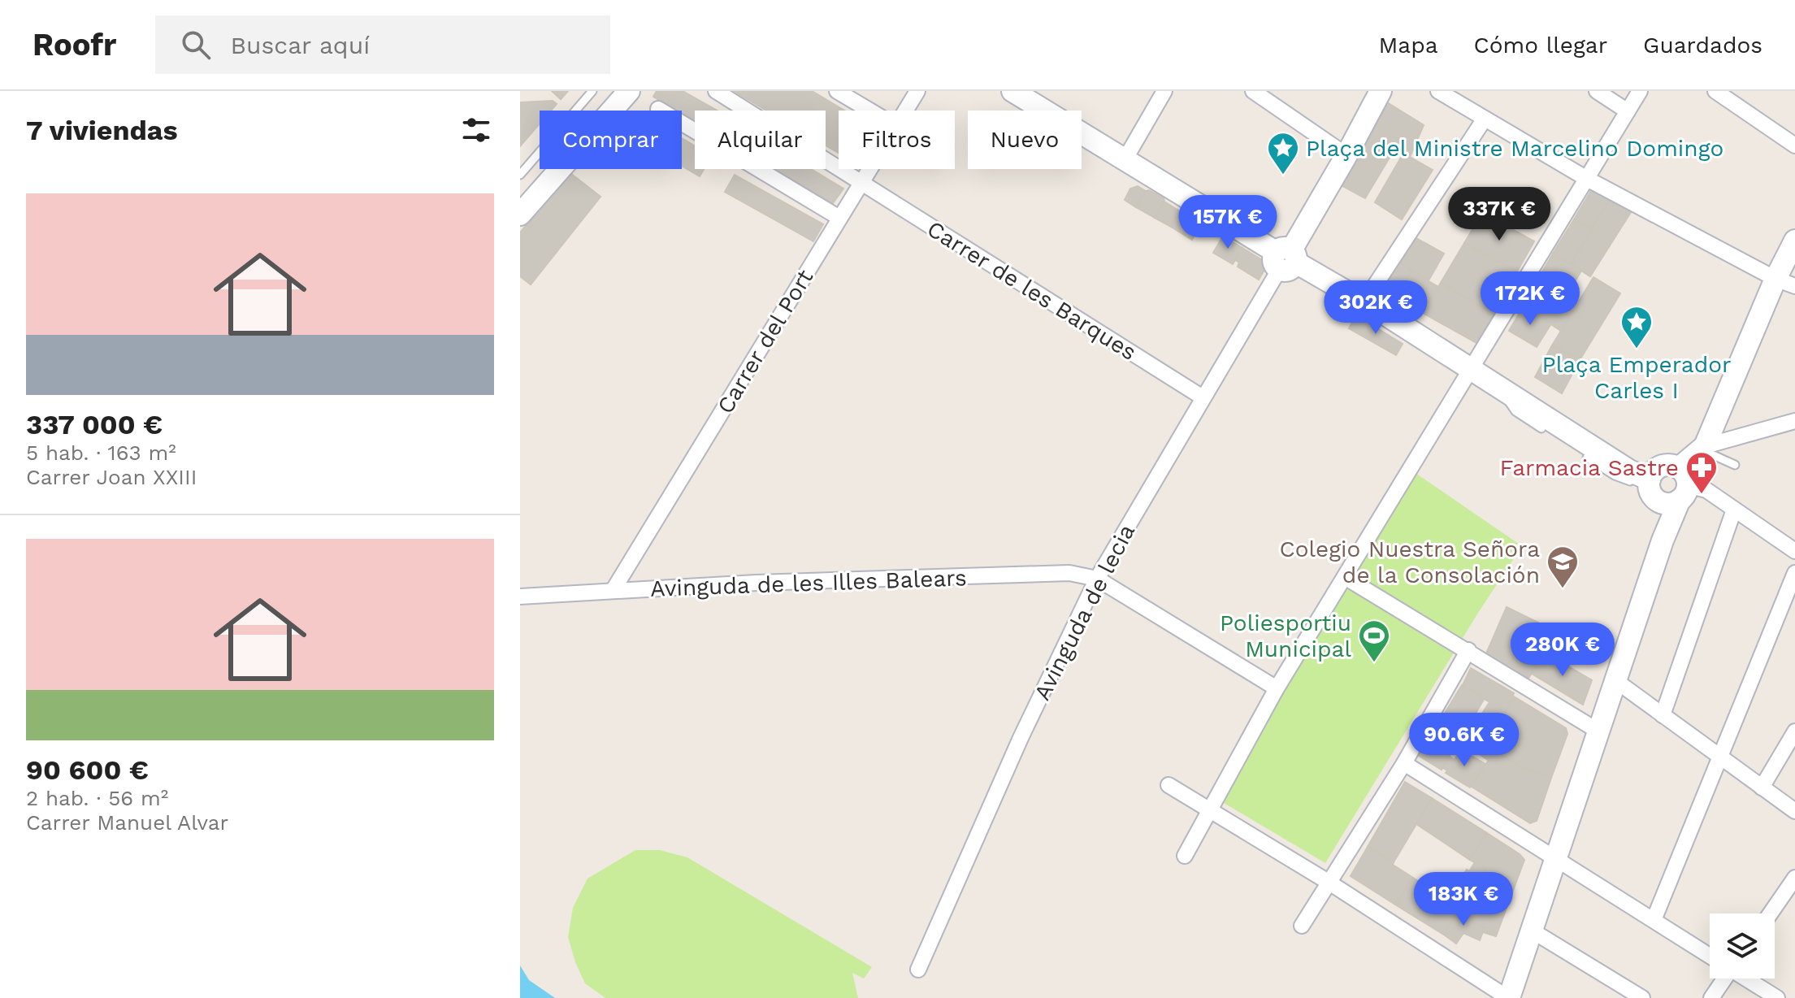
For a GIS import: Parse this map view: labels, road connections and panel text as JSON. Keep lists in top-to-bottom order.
{
  "streets": {
    "street": [
      "Carrer de les Barques",
      "Carrer del Port",
      "Avinguda de les Illes Balears",
      "Avinguda de lecia"
    ]
  },
  "crossings": [
    ["Carrer de les Barques", "Carrer del Port"],
    ["Carrer de les Barques", "Avinguda de lecia"],
    ["Carrer del Port", "Avinguda de les Illes Balears"],
    ["Avinguda de les Illes Balears", "Avinguda de lecia"]
  ],
  "places": {
    "place": ["Plaça del Ministre Marcelino Domingo", "Plaça Emperador Carles I"],
    "pharmacy": ["Farmacia Sastre"],
    "school or university": ["Colegio Nuestra Señora de la Consolación"],
    "sports": ["Poliesportiu Municipal"]
  },
  "page": {
    "header": "Roofr",
    "search": "Buscar aquí",
    "nav": ["Mapa", "Cómo llegar", "Guardados"],
    "heading": "7 viviendas",
    "chip": [
      "Comprar",
      "Alquilar",
      "Filtros",
      "Nuevo"
    ],
    "list": [
      {
        "name": "337 000 €",
        "note": "5 hab. · 163 m² · Carrer Joan XXIII"
      },
      {
        "name": "90 600 €",
        "note": "2 hab. · 56 m² · Carrer Manuel Alvar"
      }
    ],
    "price": [
      "337K €",
      "157K €",
      "172K €",
      "302K €",
      "280K €",
      "90.6K €",
      "183K €"
    ]
  }
}
